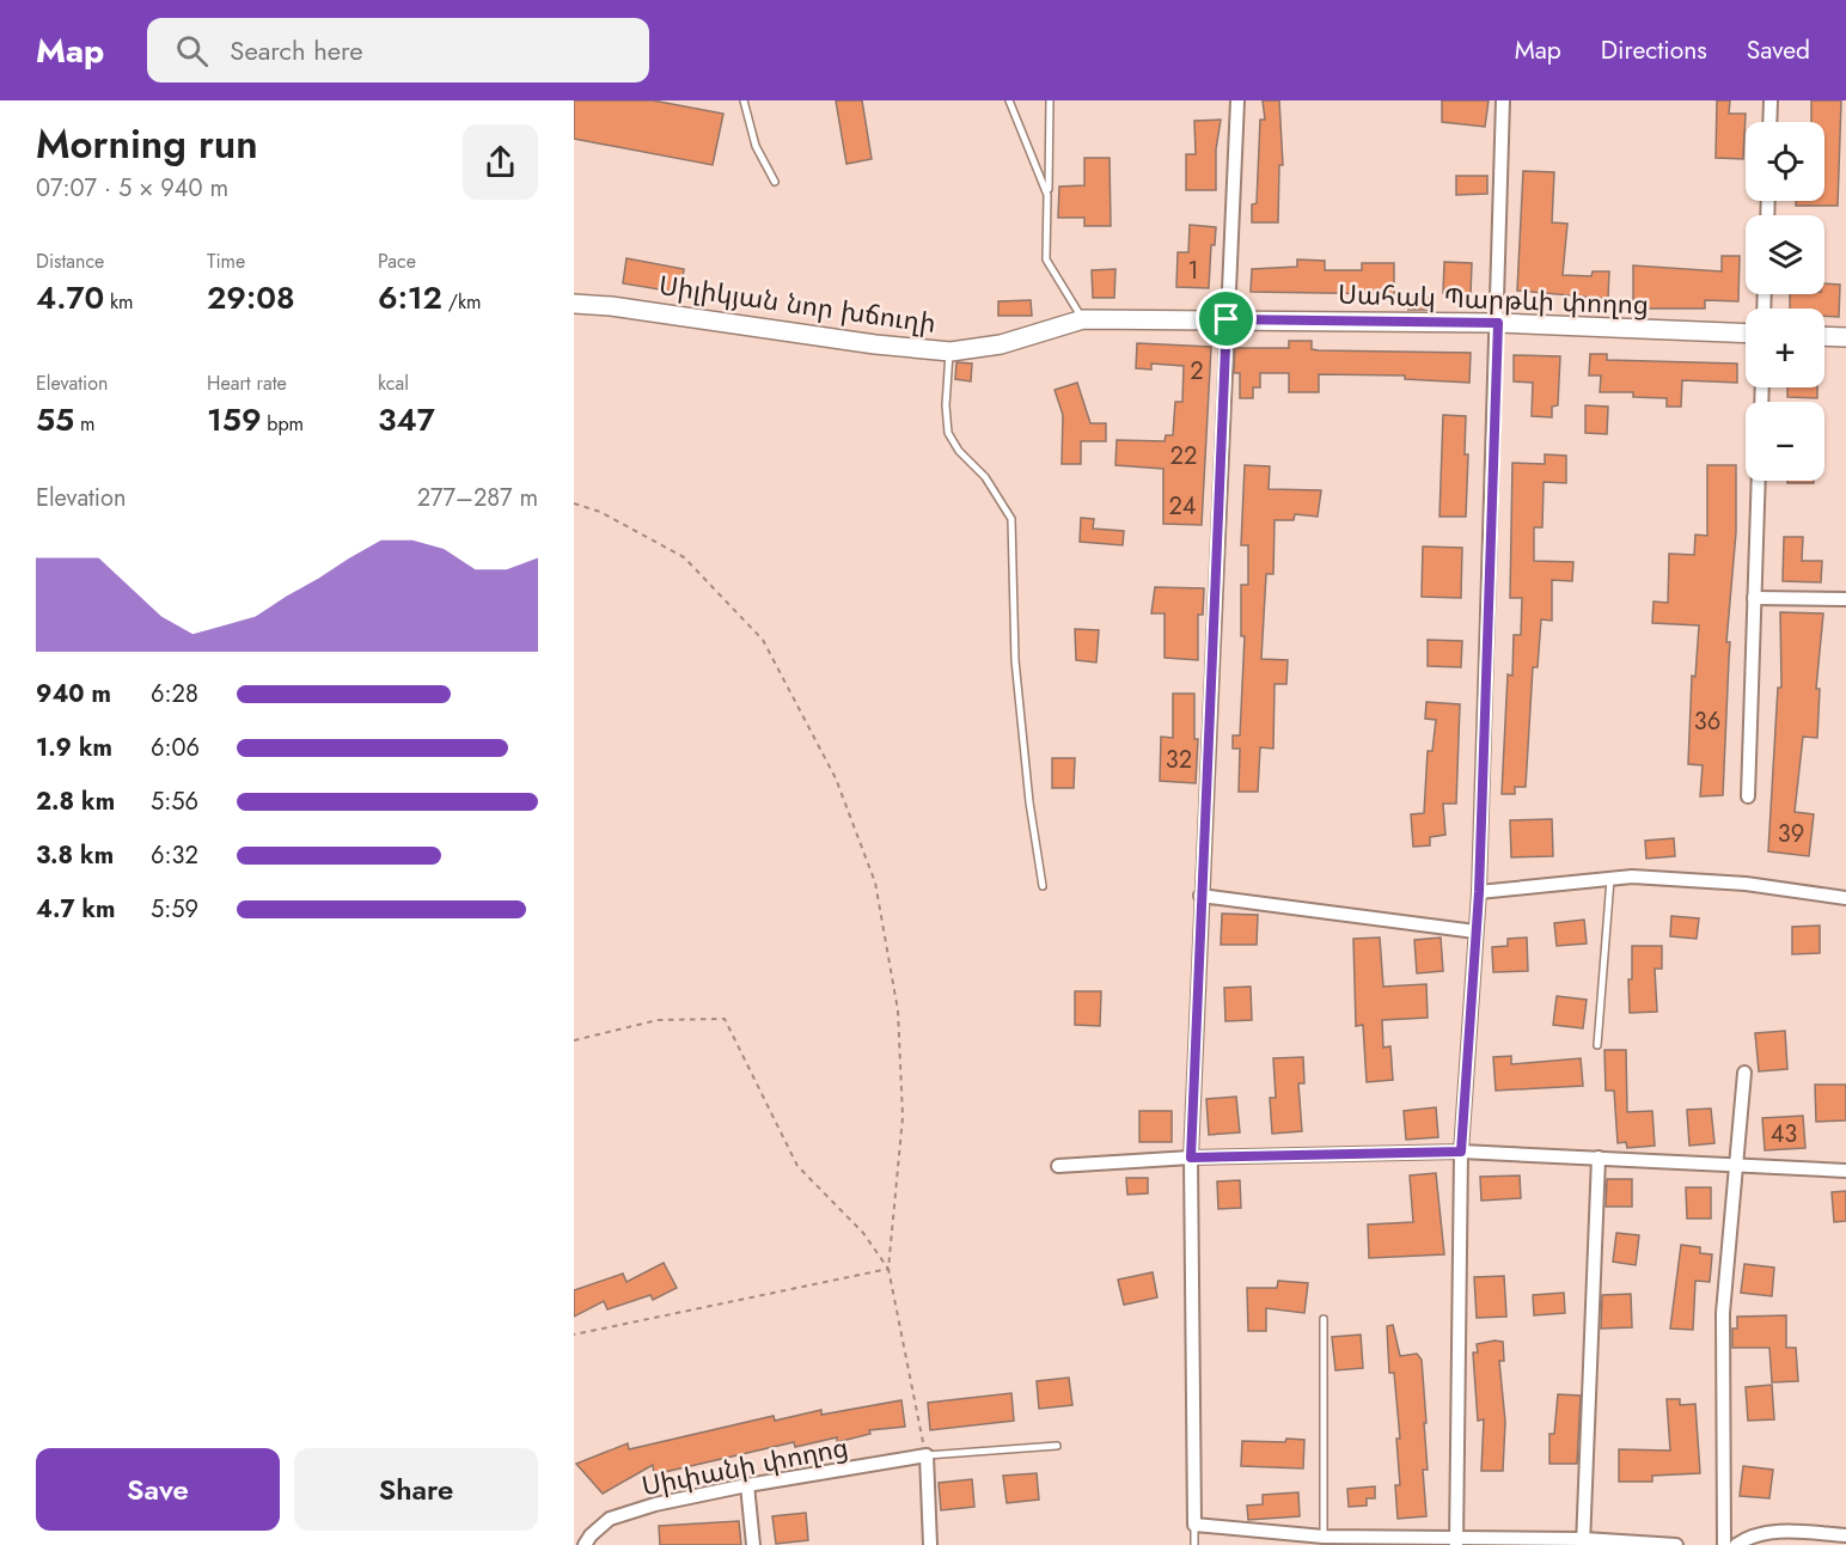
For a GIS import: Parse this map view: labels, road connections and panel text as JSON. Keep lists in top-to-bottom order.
{
  "streets": {
    "main road": ["Սահակ Պարթևի փողոց", "Սիլիկյան նոր խճուղի"],
    "street": ["Սիփանի փողոց"]
  },
  "crossings": [
    ["Սահակ Պարթևի փողոց", "Սիլիկյան նոր խճուղի"]
  ],
  "house_numbers": [
    "1",
    "2",
    "22",
    "24",
    "36",
    "32",
    "39",
    "43"
  ],
  "page": {
    "header": "Map",
    "search": "Search here",
    "nav": ["Map", "Directions", "Saved"],
    "heading": ["Morning run", "07:07 · 5 × 940 m"],
    "map_buttons": ["+", "−"],
    "stats": [
      ["Distance", "4.70 km"],
      ["Time", "29:08"],
      ["Pace", "6:12 /km"],
      ["Elevation", "55 m"],
      ["Heart rate", "159 bpm"],
      ["kcal", "347"]
    ],
    "chart": ["Elevation", "277–287 m"],
    "list": [
      {
        "name": "940 m",
        "note": "6:28"
      },
      {
        "name": "1.9 km",
        "note": "6:06"
      },
      {
        "name": "2.8 km",
        "note": "5:56"
      },
      {
        "name": "3.8 km",
        "note": "6:32"
      },
      {
        "name": "4.7 km",
        "note": "5:59"
      }
    ],
    "buttons": ["Save", "Share"]
  }
}
